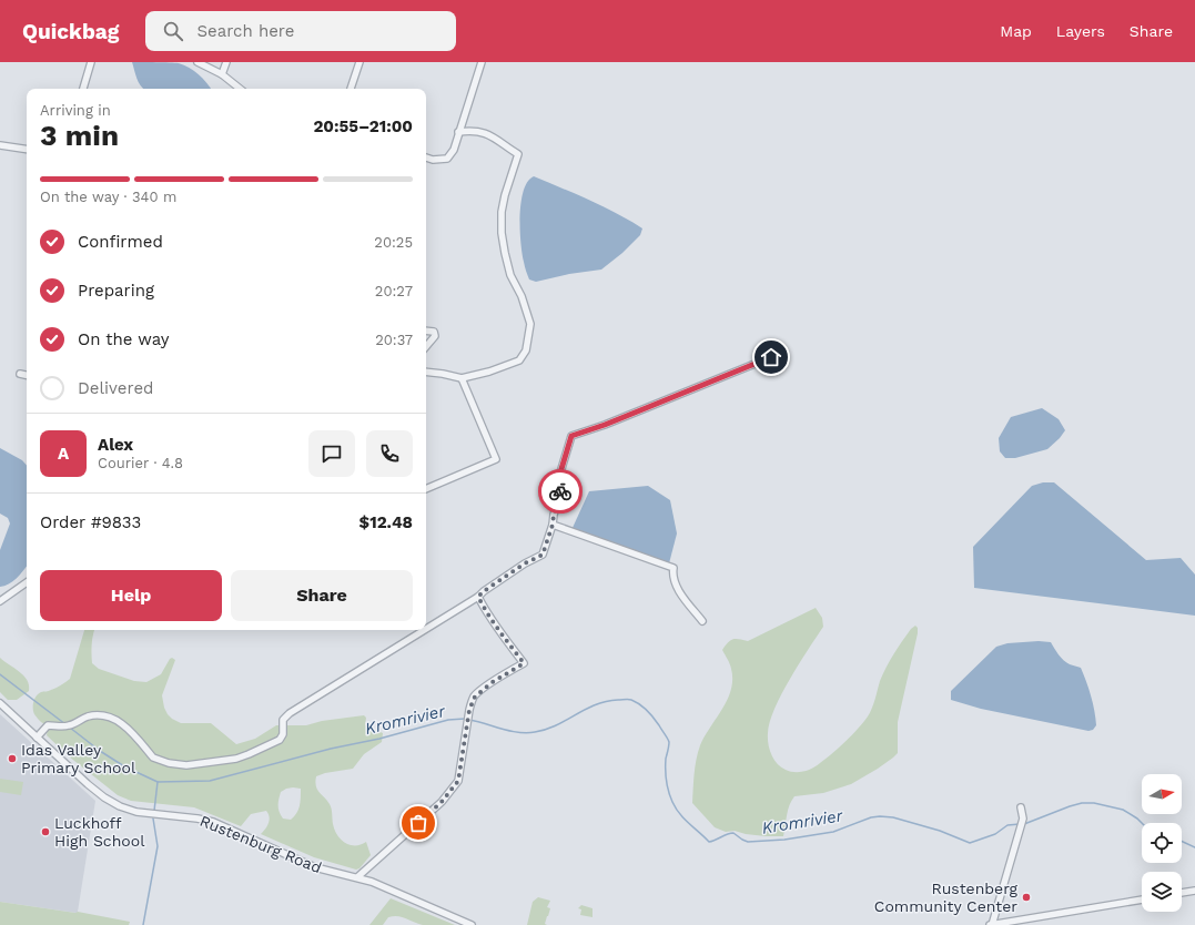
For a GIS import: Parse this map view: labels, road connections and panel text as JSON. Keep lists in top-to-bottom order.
{
  "streets": {
    "street": ["Rustenburg Road"]
  },
  "water": ["Kromrivier"],
  "places": ["Idas Valley Primary School", "Luckhoff High School", "Rustenberg Community Center"],
  "north": "right",
  "page": {
    "header": "Quickbag",
    "search": "Search here",
    "nav": ["Map", "Layers", "Share"],
    "heading": ["3 min", "Arriving in", "20:55–21:00"],
    "panel": [
      "Alex",
      "Courier · 4.8",
      "Order #9833",
      "$12.48"
    ],
    "bar": "On the way · 340 m",
    "list": [
      ["Confirmed", "20:25"],
      ["Preparing", "20:27"],
      ["On the way", "20:37"],
      "Delivered"
    ],
    "round": "A",
    "buttons": ["Help", "Share"]
  }
}
